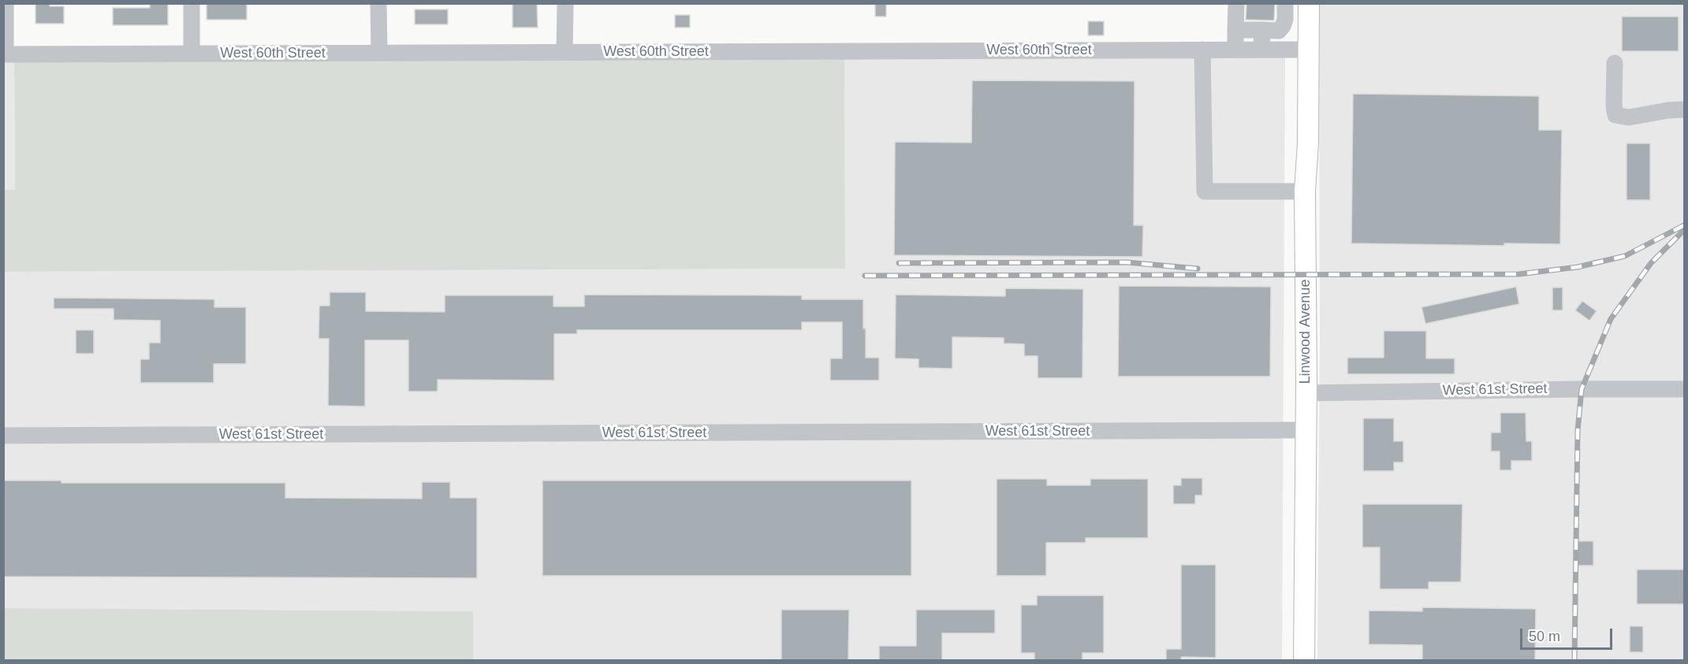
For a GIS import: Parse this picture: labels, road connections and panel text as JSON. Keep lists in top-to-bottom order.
{
  "streets": {
    "main road": ["Linwood Avenue"],
    "street": ["West 60th Street", "West 61st Street"]
  },
  "crossings": [
    ["West 60th Street", "Linwood Avenue"],
    ["Linwood Avenue", "West 61st Street"]
  ],
  "scale_bar": "50 m"
}
